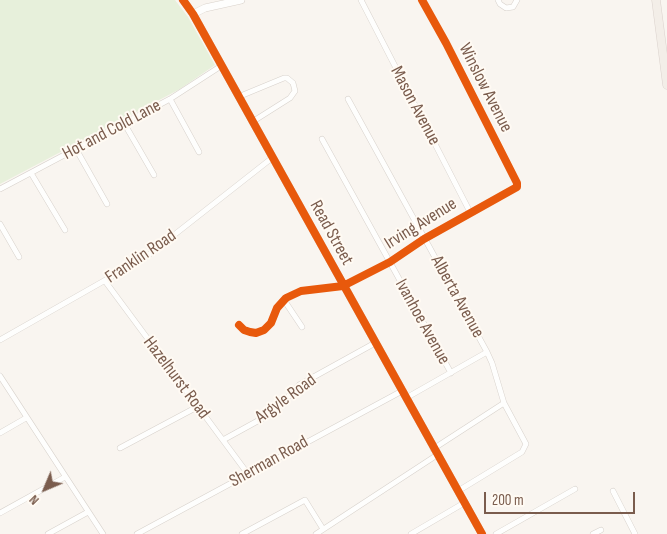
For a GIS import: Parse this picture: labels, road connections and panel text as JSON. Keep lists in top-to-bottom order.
{
  "streets": {
    "main road": ["Read Street"],
    "street": [
      "Winslow Avenue",
      "Mason Avenue",
      "Hot and Cold Lane",
      "Irving Avenue",
      "Franklin Road",
      "Alberta Avenue",
      "Ivanhoe Avenue",
      "Hazelhurst Road",
      "Argyle Road",
      "Sherman Road"
    ]
  },
  "crossings": [
    ["Winslow Avenue", "Irving Avenue"],
    ["Mason Avenue", "Irving Avenue"],
    ["Hot and Cold Lane", "Read Street"],
    ["Irving Avenue", "Read Street"],
    ["Irving Avenue", "Alberta Avenue"],
    ["Irving Avenue", "Ivanhoe Avenue"],
    ["Read Street", "Franklin Road"],
    ["Read Street", "Alberta Avenue"],
    ["Read Street", "Argyle Road"],
    ["Read Street", "Sherman Road"],
    ["Franklin Road", "Hazelhurst Road"],
    ["Hazelhurst Road", "Argyle Road"],
    ["Hazelhurst Road", "Sherman Road"]
  ],
  "scale_bar": "200 m",
  "north": "bottom left"
}
